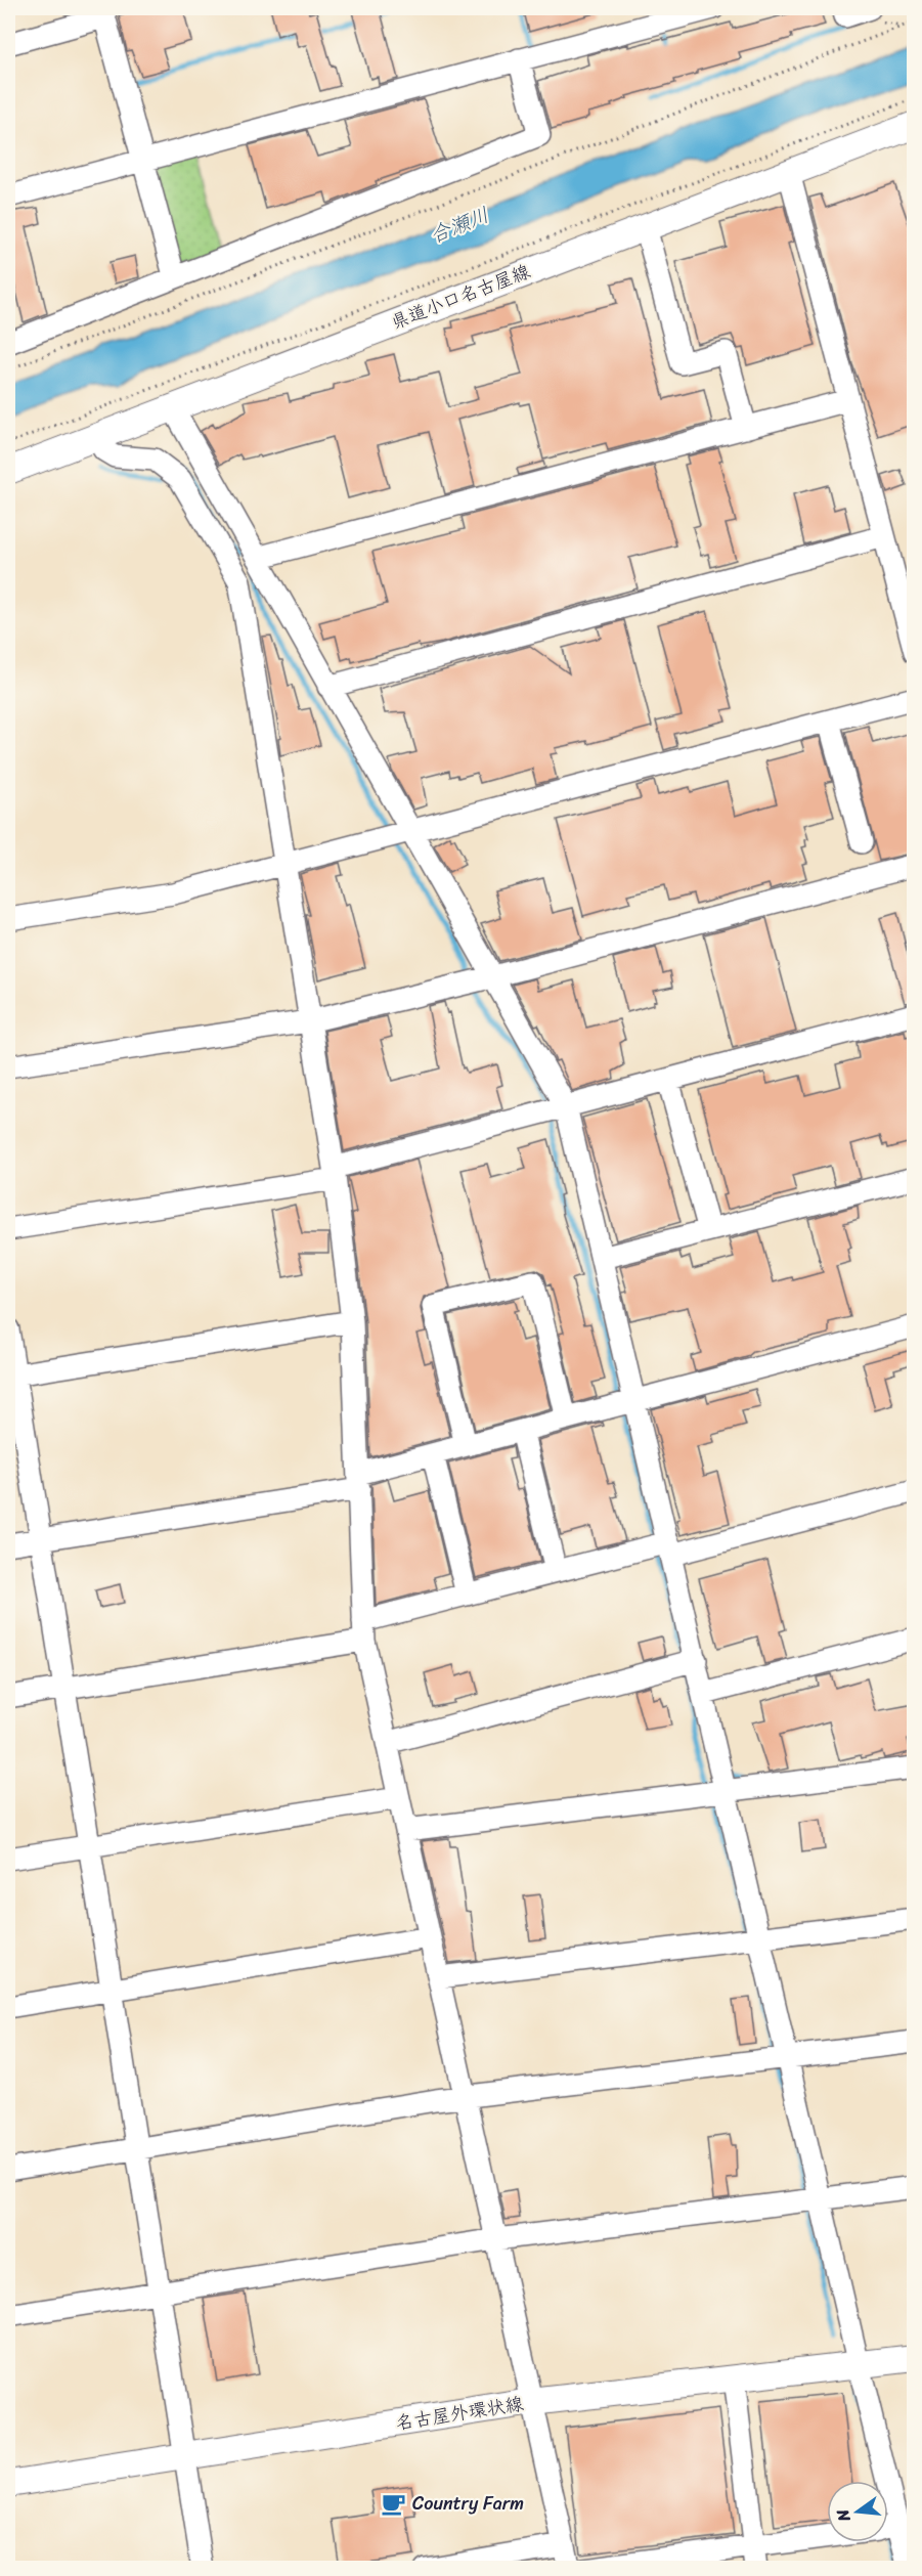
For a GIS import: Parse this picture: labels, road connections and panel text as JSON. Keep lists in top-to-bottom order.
{
  "streets": {
    "main road": ["県道小口名古屋線", "名古屋外環状線"]
  },
  "water": ["合瀬川"],
  "places": {
    "cafe": ["Country Farm"]
  },
  "north": "left"
}
